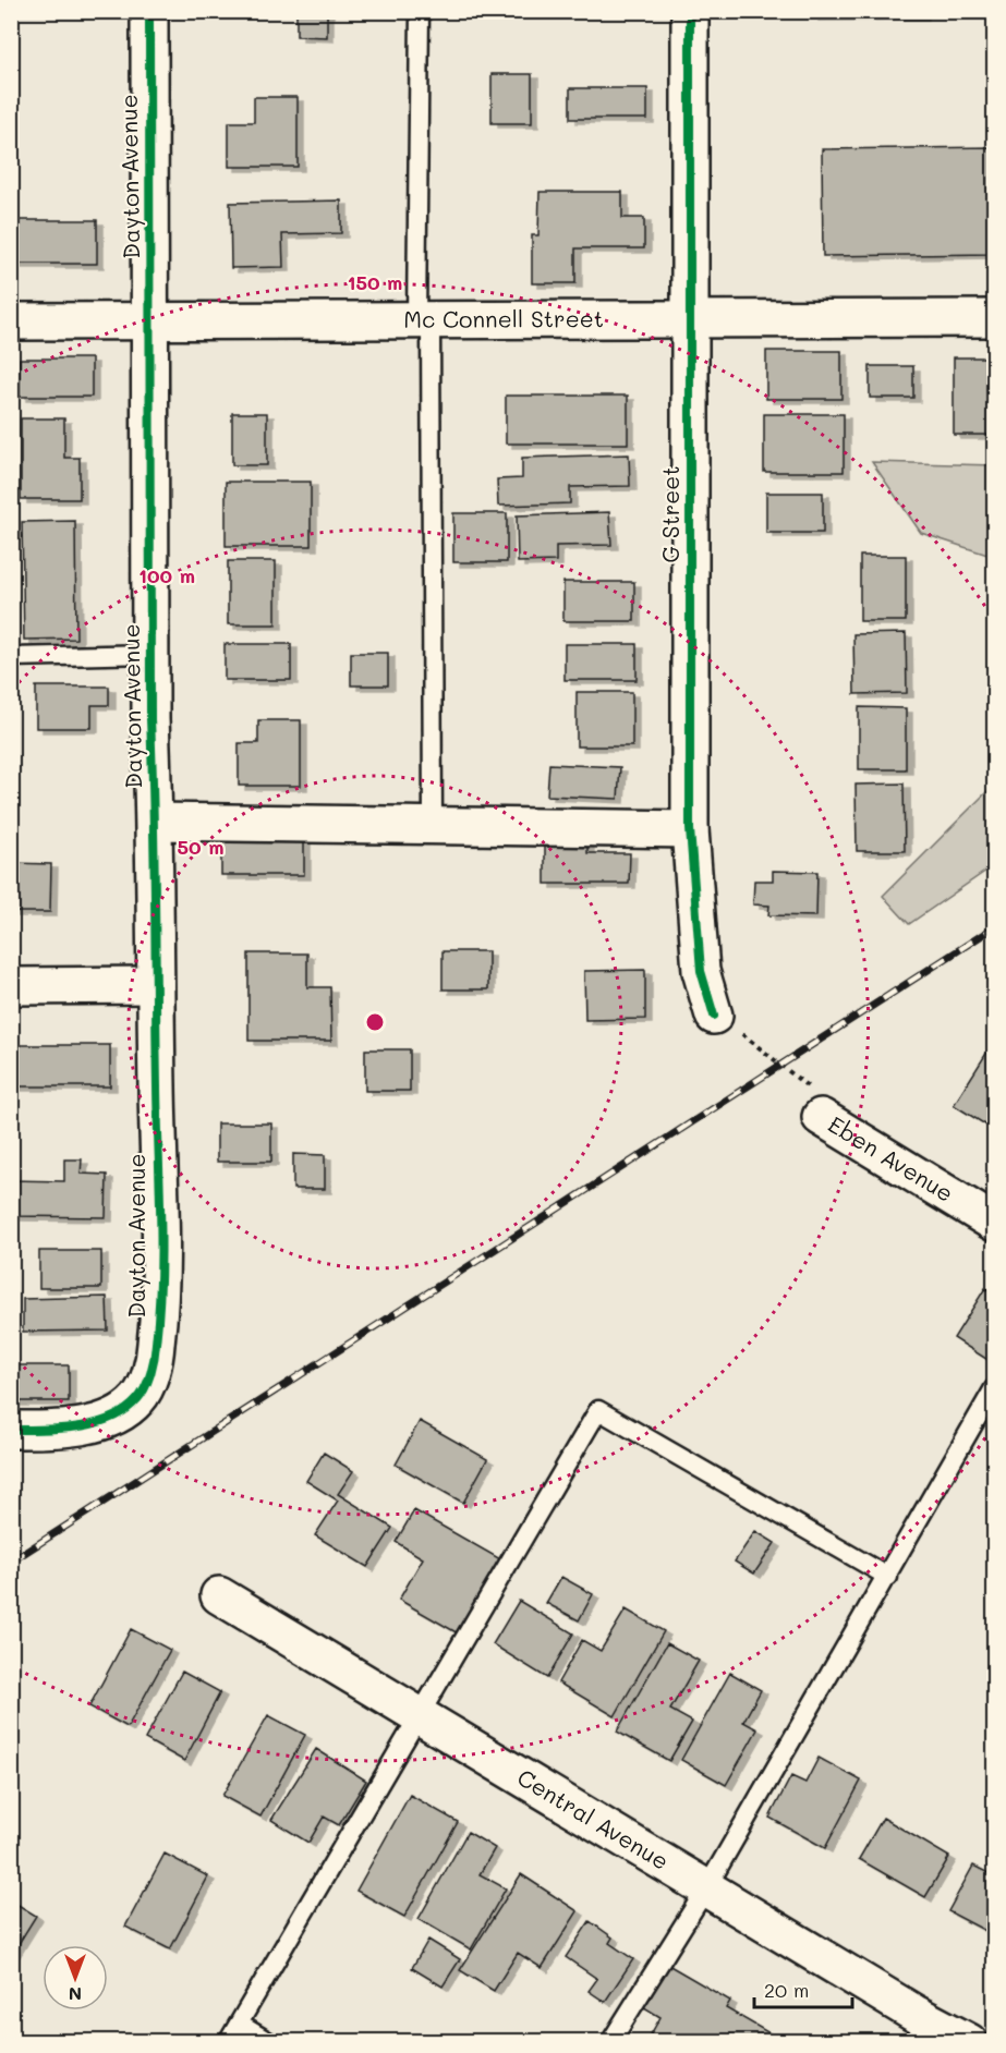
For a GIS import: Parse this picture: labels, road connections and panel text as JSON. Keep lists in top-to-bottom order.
{
  "streets": {
    "street": [
      "Dayton Avenue",
      "Mc Connell Street",
      "G Street",
      "Eben Avenue",
      "Central Avenue"
    ]
  },
  "crossings": [
    ["Dayton Avenue", "Mc Connell Street"],
    ["Mc Connell Street", "G Street"]
  ],
  "scale_bar": "20 m",
  "north": "bottom",
  "rings": ["150 m", "100 m", "50 m"]
}
